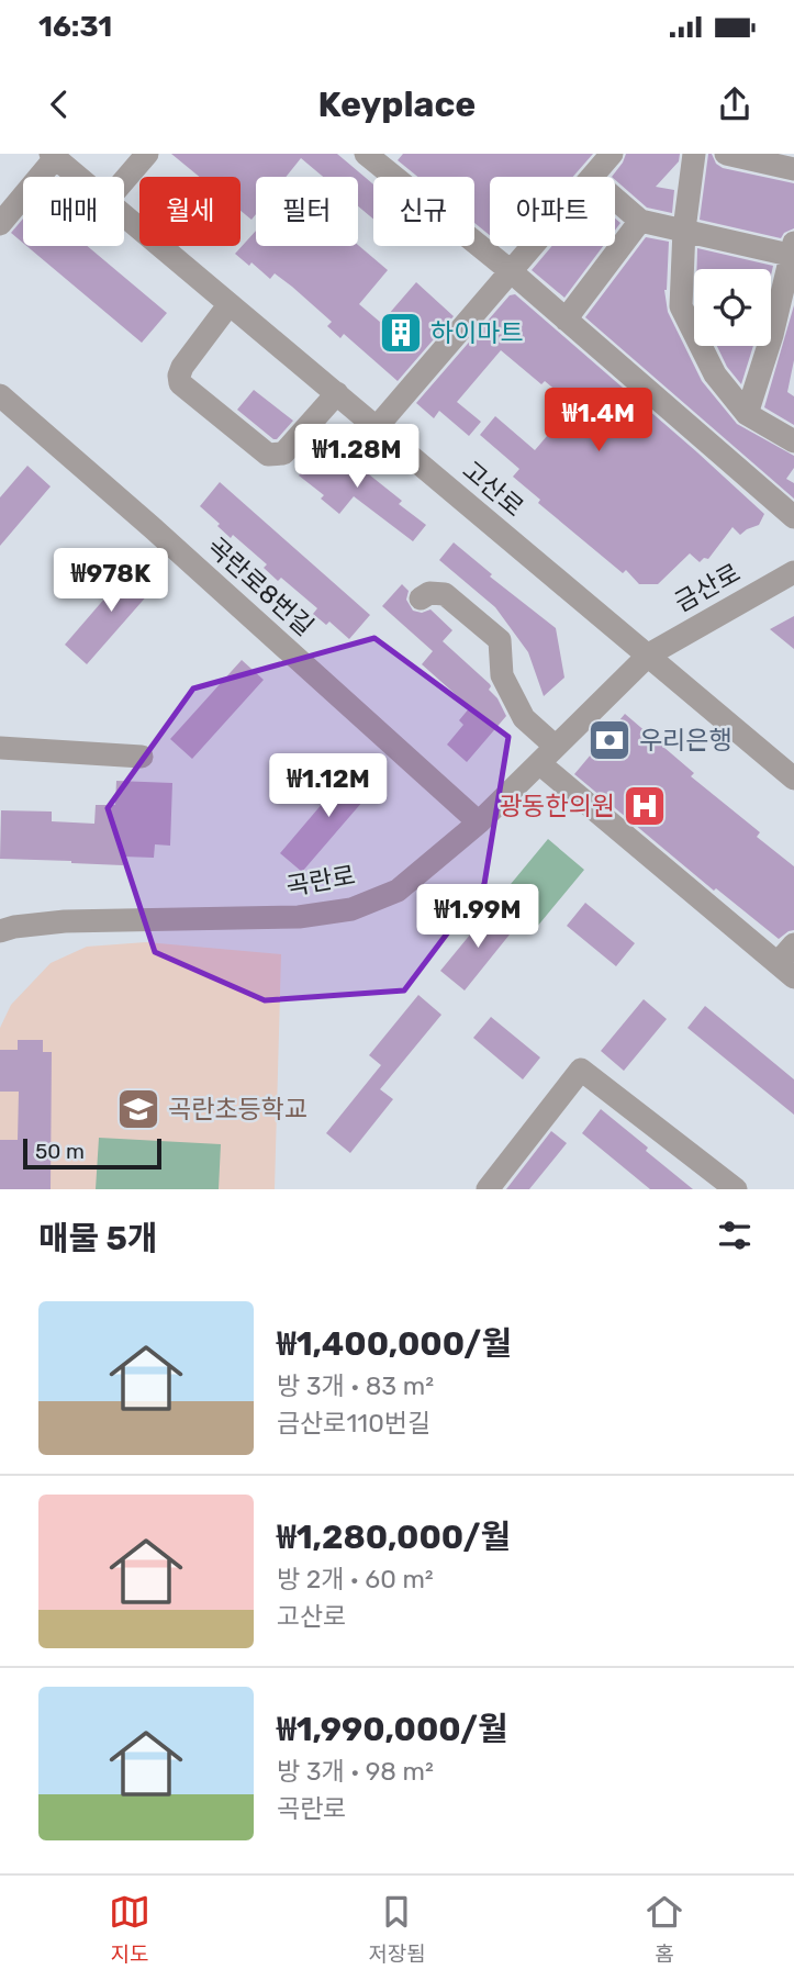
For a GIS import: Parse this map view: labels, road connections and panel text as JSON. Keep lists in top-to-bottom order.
{
  "streets": {
    "street": [
      "고산로",
      "곡란로8번길",
      "금산로",
      "곡란로"
    ]
  },
  "crossings": [
    ["고산로", "금산로"],
    ["고산로", "곡란로"],
    ["곡란로8번길", "곡란로"],
    ["금산로", "곡란로"]
  ],
  "places": {
    "building": ["하이마트"],
    "bank": ["우리은행"],
    "hospital": ["광동한의원"],
    "school or university": ["곡란초등학교"]
  },
  "scale_bar": "50 m",
  "page": {
    "status": "16:31",
    "header": "Keyplace",
    "chip": [
      "매매",
      "월세",
      "필터",
      "신규",
      "아파트"
    ],
    "price": [
      "₩1.4M",
      "₩1.28M",
      "₩978K",
      "₩1.12M",
      "₩1.99M"
    ],
    "scale": "50 m",
    "heading": "매물 5개",
    "list": [
      {
        "name": "₩1,400,000/월",
        "note": "방 3개 · 83 m² · 금산로110번길"
      },
      {
        "name": "₩1,280,000/월",
        "note": "방 2개 · 60 m² · 고산로"
      },
      {
        "name": "₩1,990,000/월",
        "note": "방 3개 · 98 m² · 곡란로"
      }
    ],
    "tabs": ["지도", "저장됨", "홈"]
  }
}
